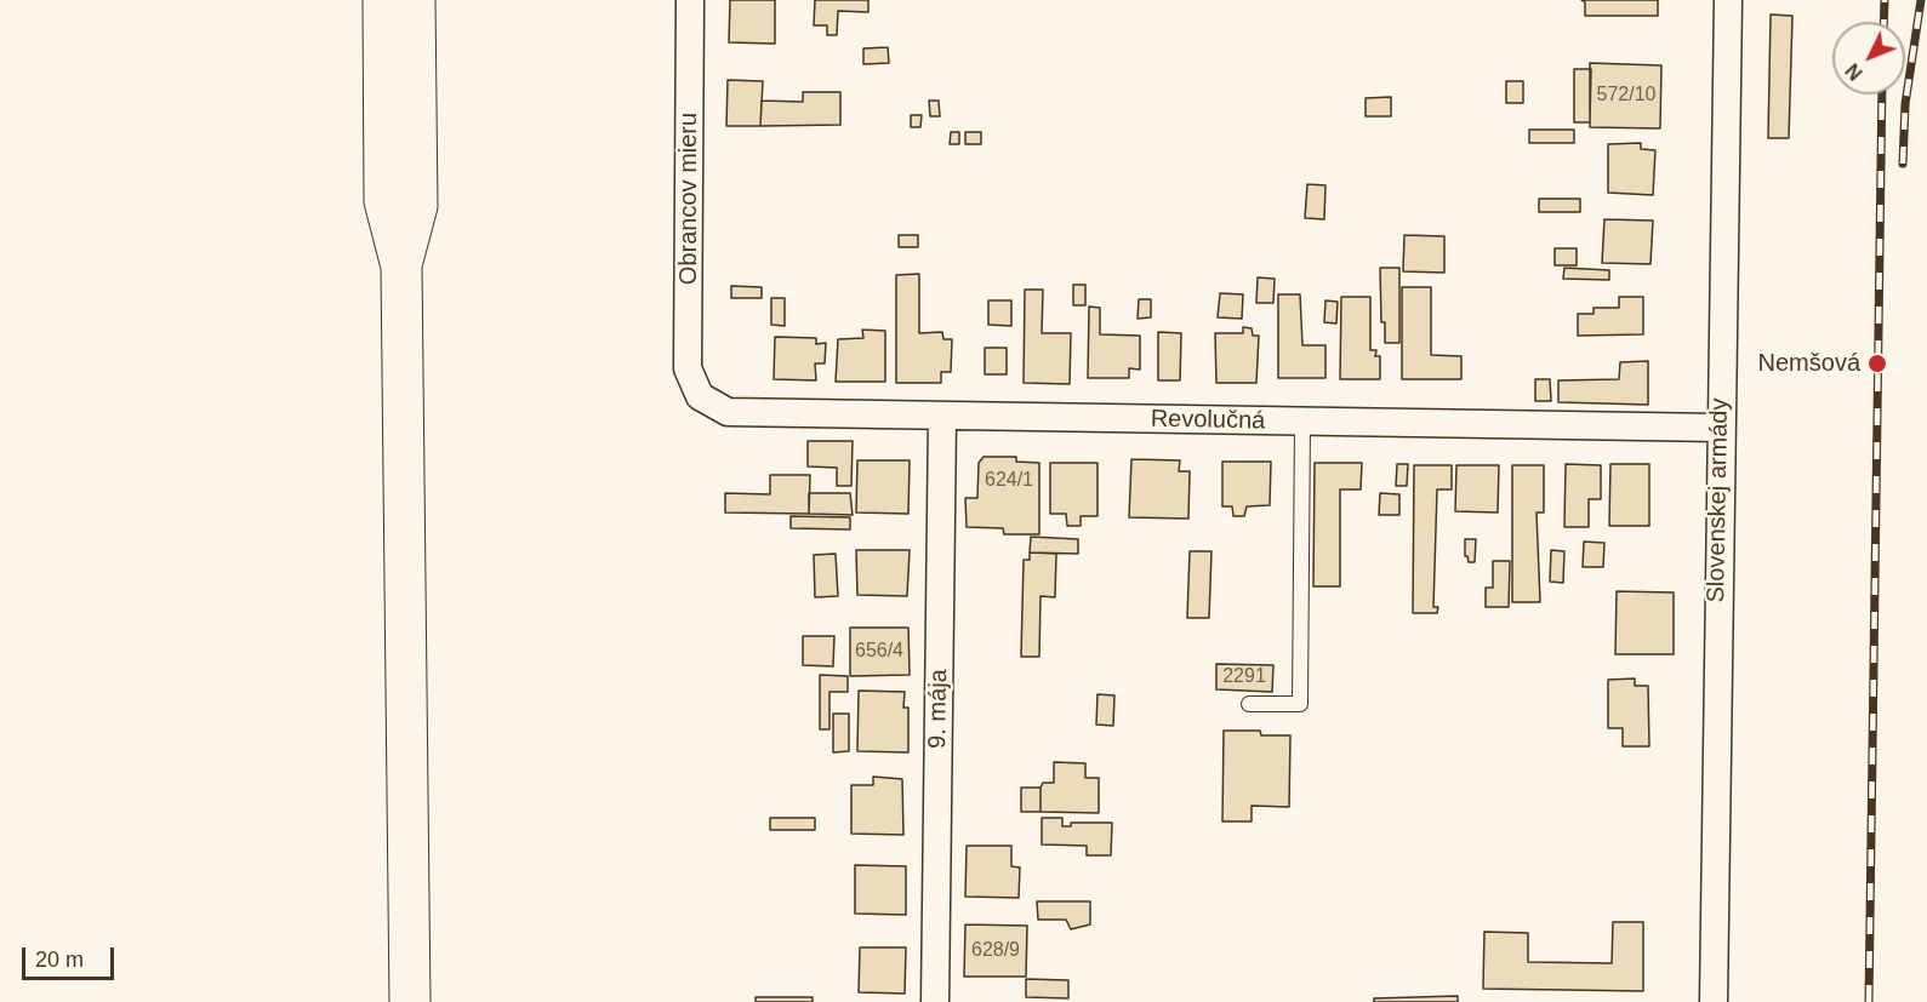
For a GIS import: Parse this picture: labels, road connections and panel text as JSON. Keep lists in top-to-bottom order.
{
  "streets": {
    "street": [
      "Obrancov mieru",
      "Revolučná",
      "Slovenskej armády",
      "9. mája"
    ]
  },
  "crossings": [
    ["Obrancov mieru", "Revolučná"],
    ["Revolučná", "Slovenskej armády"],
    ["Revolučná", "9. mája"]
  ],
  "places": ["Nemšová"],
  "house_numbers": [
    "572/10",
    "624/1",
    "656/4",
    "2291",
    "628/9"
  ],
  "scale_bar": "20 m",
  "north": "bottom left"
}
